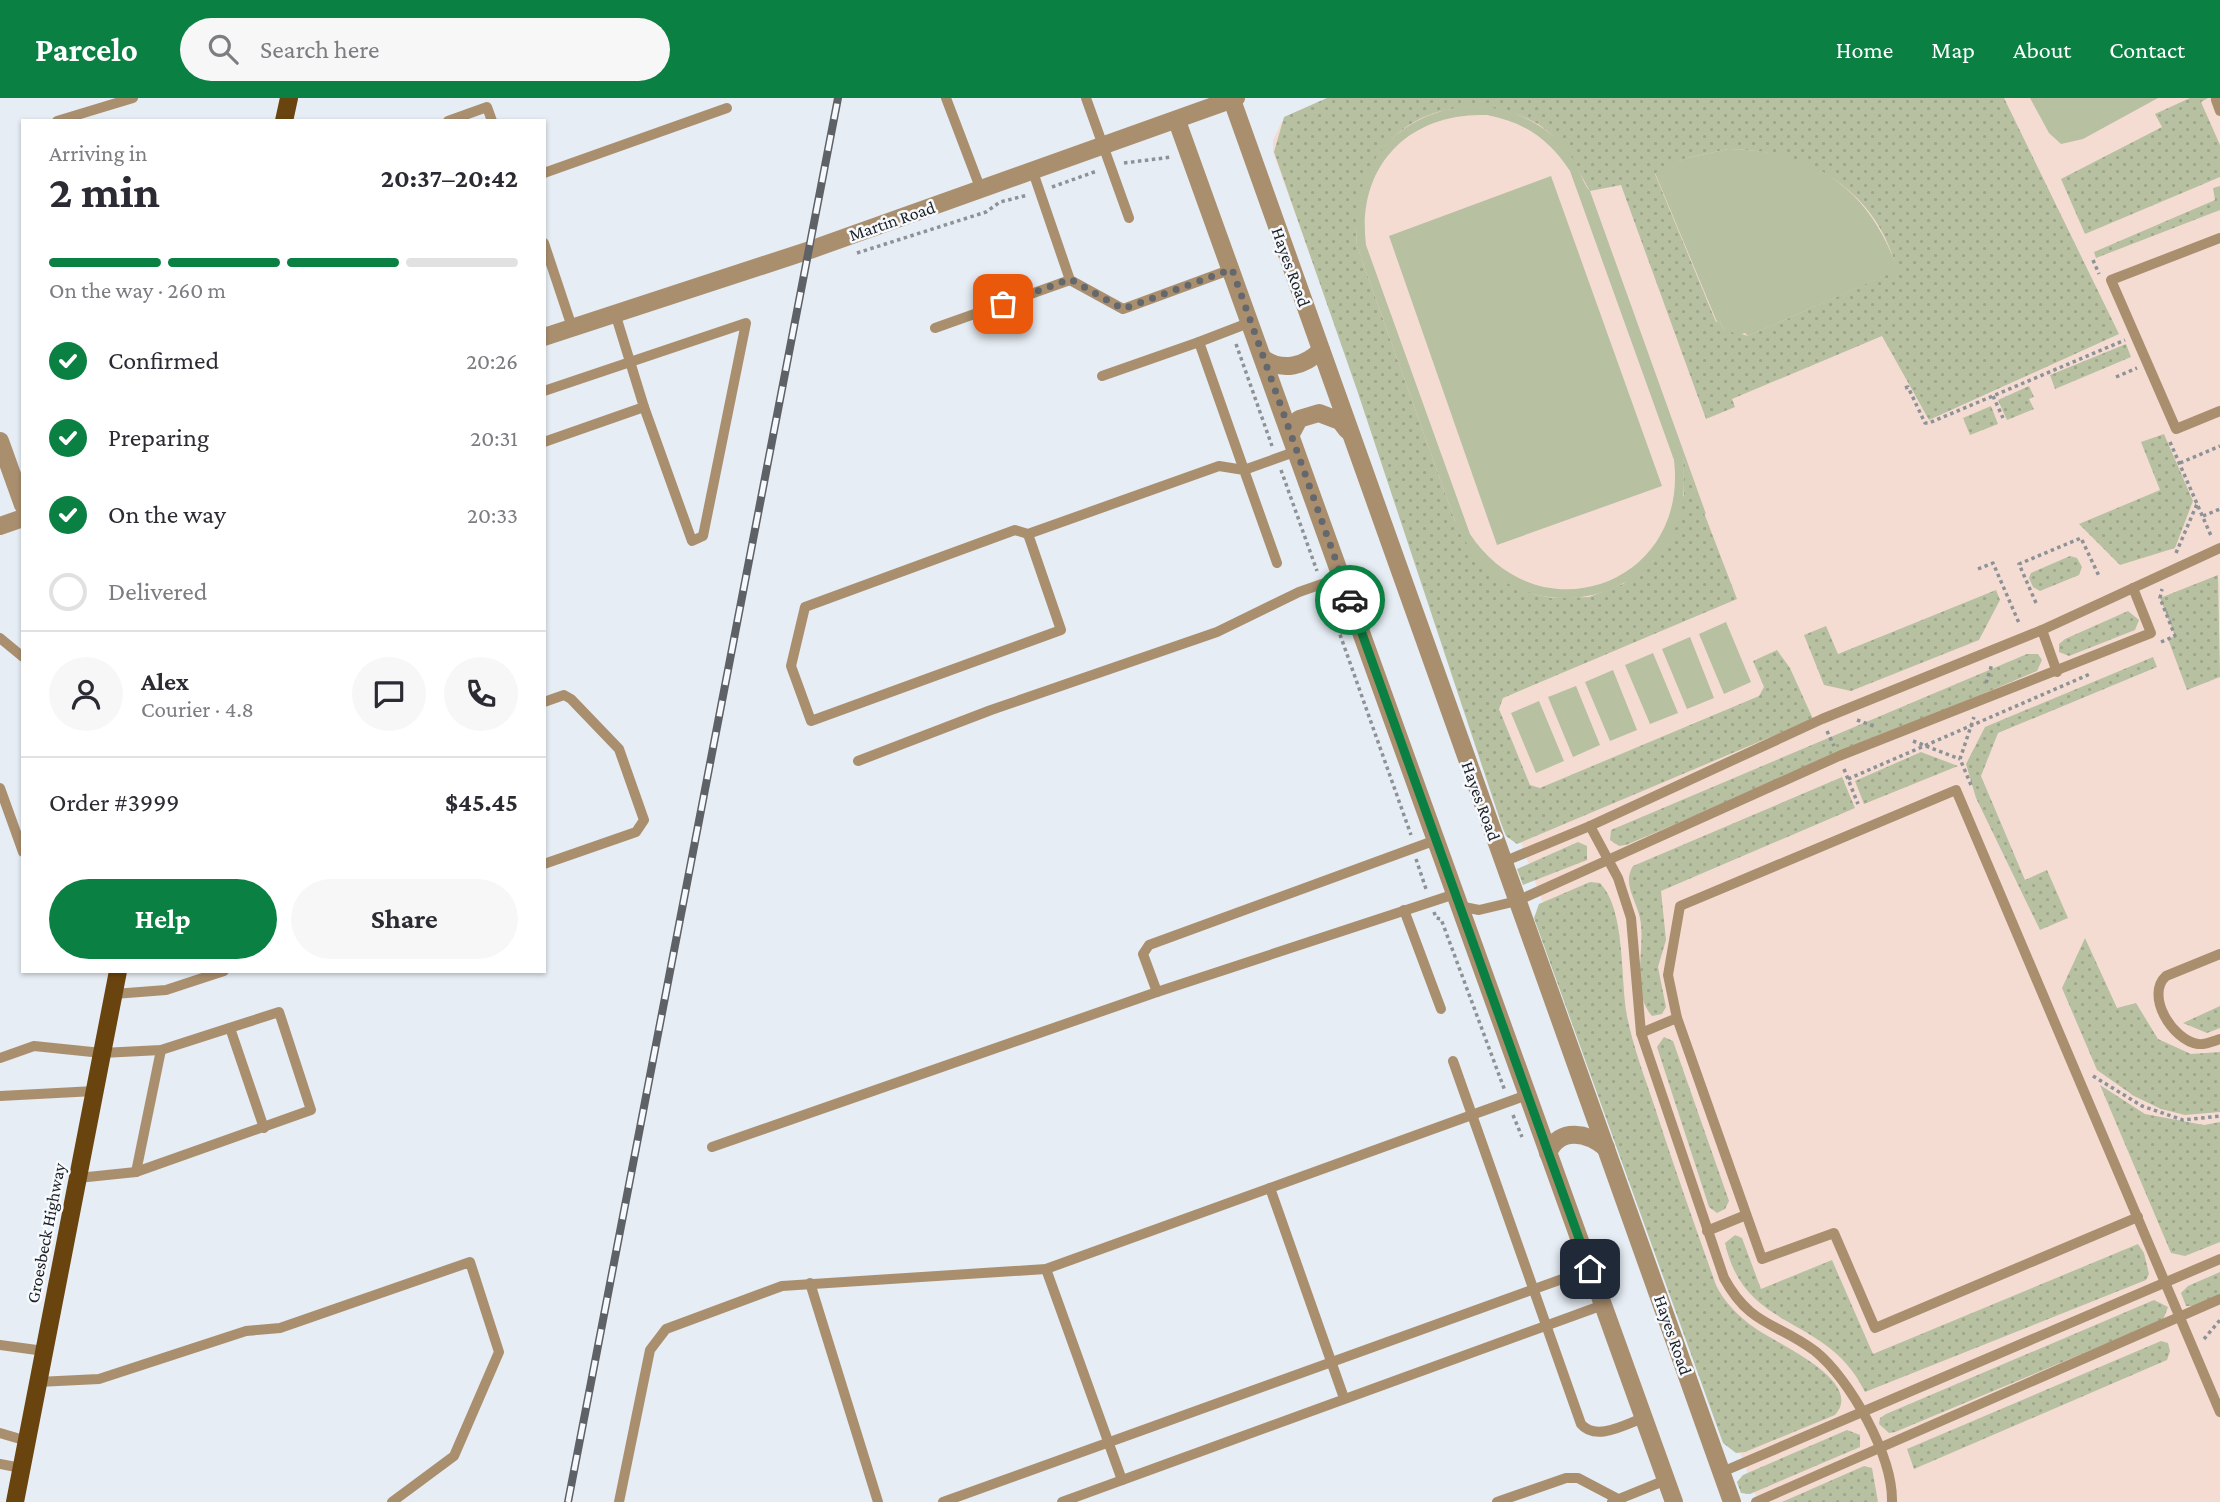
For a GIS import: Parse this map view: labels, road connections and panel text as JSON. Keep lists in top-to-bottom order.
{
  "streets": {
    "main road": ["Groesbeck Highway"],
    "street": ["Martin Road", "Hayes Road"]
  },
  "crossings": [
    ["Martin Road", "Hayes Road"]
  ],
  "page": {
    "header": "Parcelo",
    "search": "Search here",
    "nav": [
      "Home",
      "Map",
      "About",
      "Contact"
    ],
    "heading": ["2 min", "Arriving in", "20:37–20:42"],
    "panel": [
      "Alex",
      "Courier · 4.8",
      "Order #3999",
      "$45.45"
    ],
    "bar": "On the way · 260 m",
    "list": [
      ["Confirmed", "20:26"],
      ["Preparing", "20:31"],
      ["On the way", "20:33"],
      "Delivered"
    ],
    "buttons": ["Help", "Share"]
  }
}
